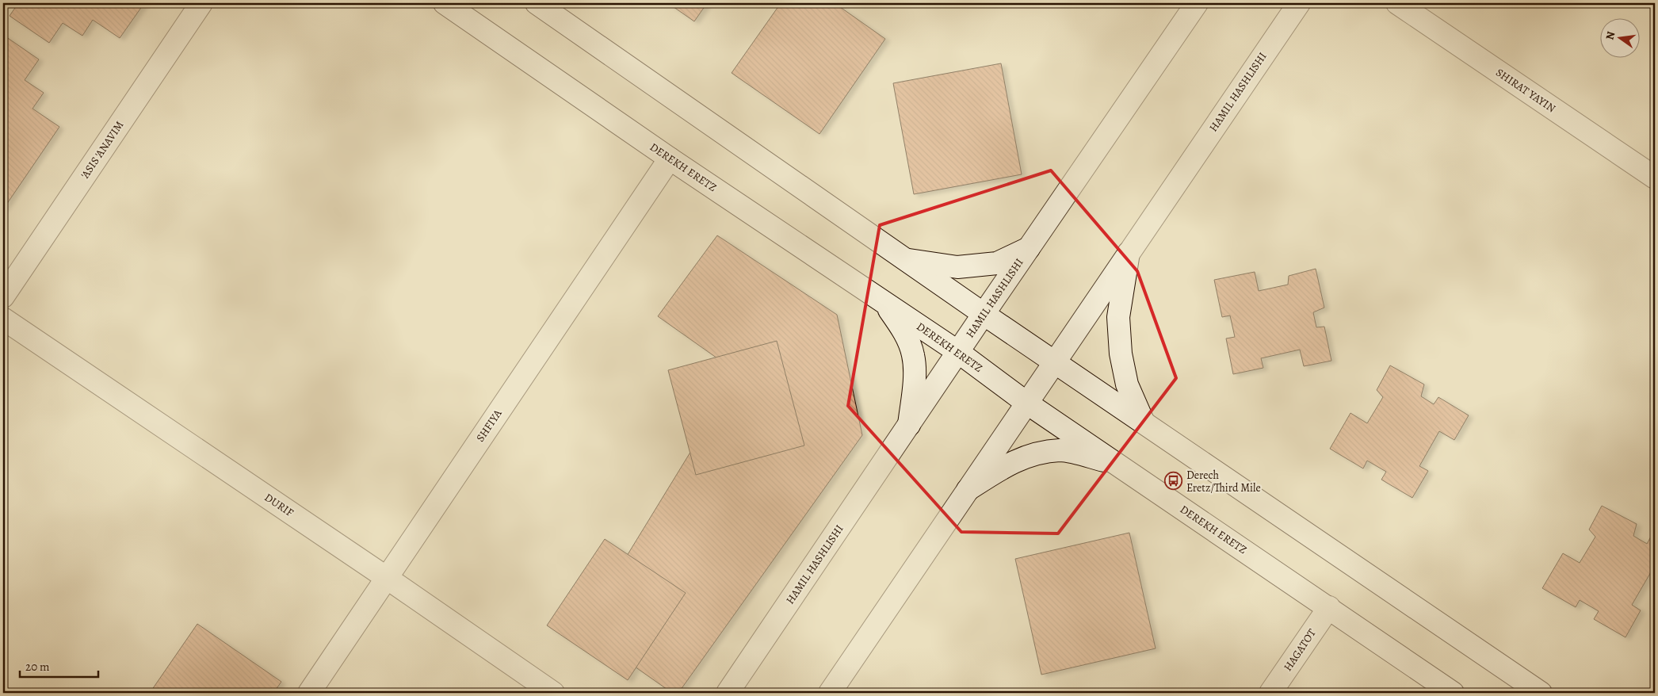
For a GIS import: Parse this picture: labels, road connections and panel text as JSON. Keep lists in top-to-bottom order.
{
  "streets": {
    "street": [
      "SHIRAT YAYIN",
      "HAMIL HASHLISHI",
      "'ASIS 'ANAVIM",
      "DEREKH ERETZ",
      "SHFIYA",
      "DURIF",
      "HAGATOT"
    ]
  },
  "crossings": [
    ["HAMIL HASHLISHI", "DEREKH ERETZ"],
    ["DEREKH ERETZ", "SHFIYA"],
    ["DEREKH ERETZ", "HAGATOT"],
    ["SHFIYA", "DURIF"]
  ],
  "places": {
    "bus stop": ["Derech Eretz/Third Mile"]
  },
  "scale_bar": "20 m",
  "north": "left"
}
